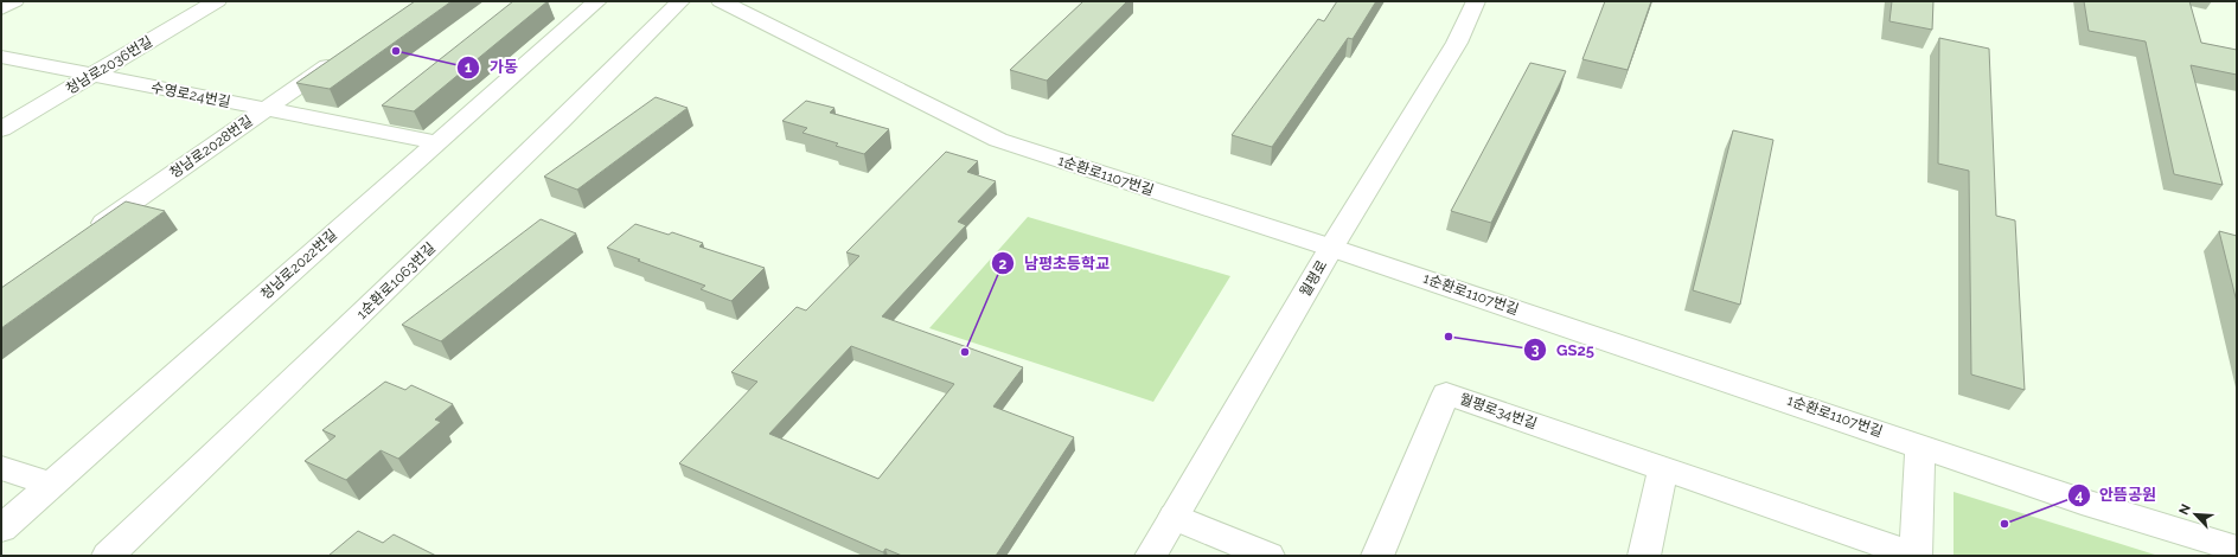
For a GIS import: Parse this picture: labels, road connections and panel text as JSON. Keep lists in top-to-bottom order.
{
  "streets": {
    "street": [
      "청남로2036번길",
      "수영로24번길",
      "청남로2028번길",
      "1순환로1107번길",
      "청남로2022번길",
      "월평로",
      "1순환로1063번길",
      "월평로34번길"
    ]
  },
  "crossings": [
    ["청남로2036번길", "수영로24번길"],
    ["수영로24번길", "청남로2028번길"],
    ["수영로24번길", "청남로2022번길"],
    ["1순환로1107번길", "월평로"],
    ["1순환로1107번길", "월평로34번길"]
  ],
  "places": [
    "가동",
    "GS25",
    "남평초등학교",
    "안뜸공원"
  ],
  "north": "top left"
}
